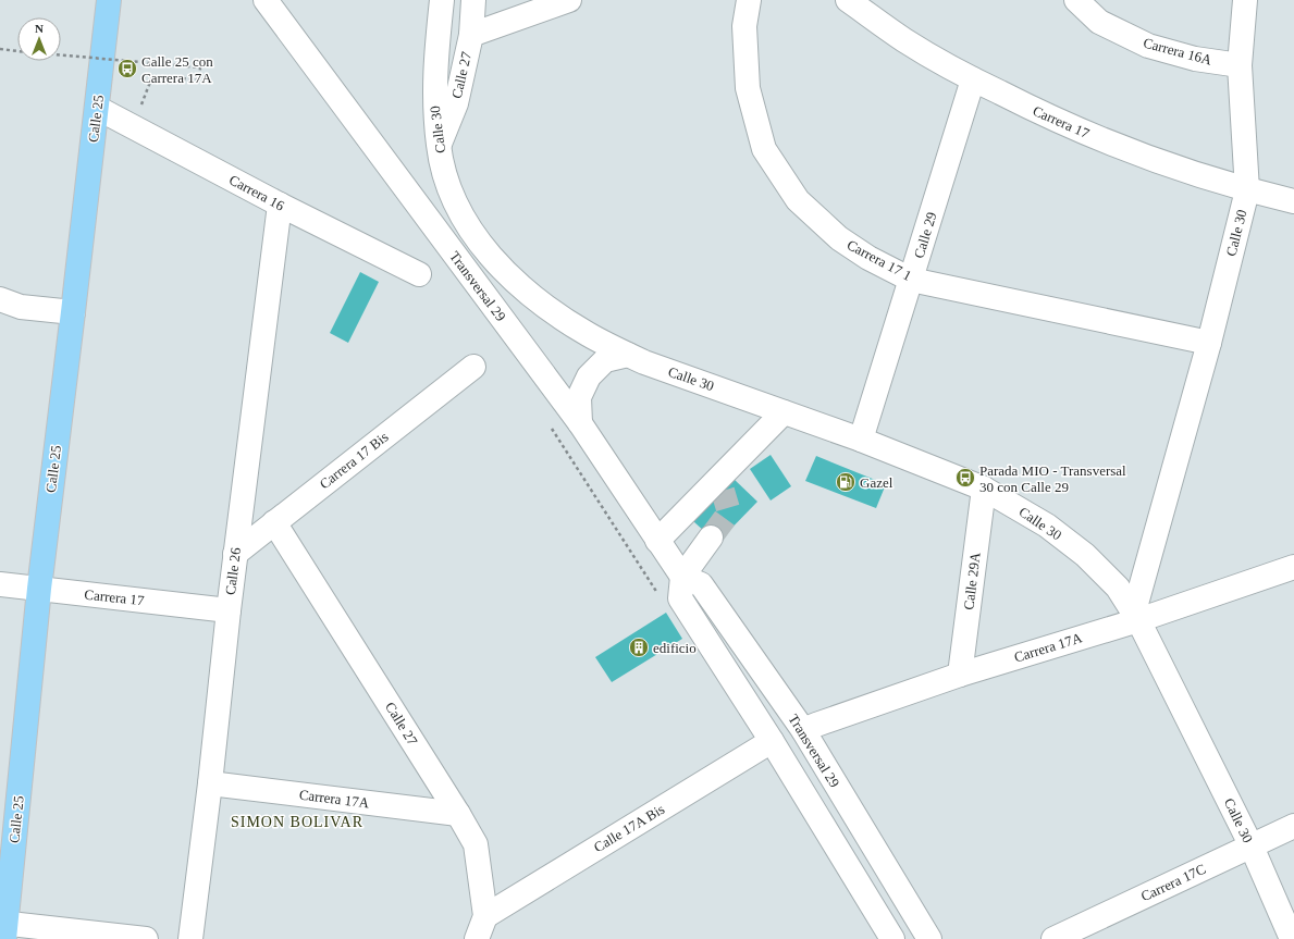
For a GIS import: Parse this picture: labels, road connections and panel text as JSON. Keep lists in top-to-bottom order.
{
  "streets": {
    "main road": ["Calle 25"],
    "street": [
      "Carrera 16A",
      "Calle 27",
      "Carrera 17",
      "Calle 30",
      "Carrera 16",
      "Calle 29",
      "Carrera 17 1",
      "Transversal 29",
      "Carrera 17 Bis",
      "Calle 26",
      "Calle 29A",
      "Carrera 17A",
      "Calle 17A Bis",
      "Carrera 17C"
    ]
  },
  "crossings": [
    ["Carrera 16A", "Calle 30"],
    ["Calle 27", "Calle 30"],
    ["Calle 27", "Carrera 17 Bis"],
    ["Calle 27", "Carrera 17A"],
    ["Calle 27", "Calle 17A Bis"],
    ["Calle 25", "Carrera 17"],
    ["Calle 25", "Carrera 16"],
    ["Carrera 17", "Calle 30"],
    ["Carrera 17", "Calle 29"],
    ["Carrera 17", "Calle 26"],
    ["Calle 30", "Calle 29"],
    ["Calle 30", "Carrera 17 1"],
    ["Calle 30", "Calle 29A"],
    ["Calle 30", "Carrera 17A"],
    ["Calle 30", "Carrera 17C"],
    ["Carrera 16", "Calle 26"],
    ["Calle 29", "Carrera 17 1"],
    ["Transversal 29", "Carrera 17A"],
    ["Carrera 17 Bis", "Calle 26"],
    ["Calle 26", "Carrera 17A"],
    ["Calle 29A", "Carrera 17A"]
  ],
  "districts": ["SIMON BOLIVAR"],
  "places": {
    "bus stop": ["Calle 25 con Carrera 17A", "Parada MIO - Transversal 30 con Calle 29"],
    "fuel station": ["Gazel"],
    "building": ["edificio"]
  },
  "north": "top"
}
